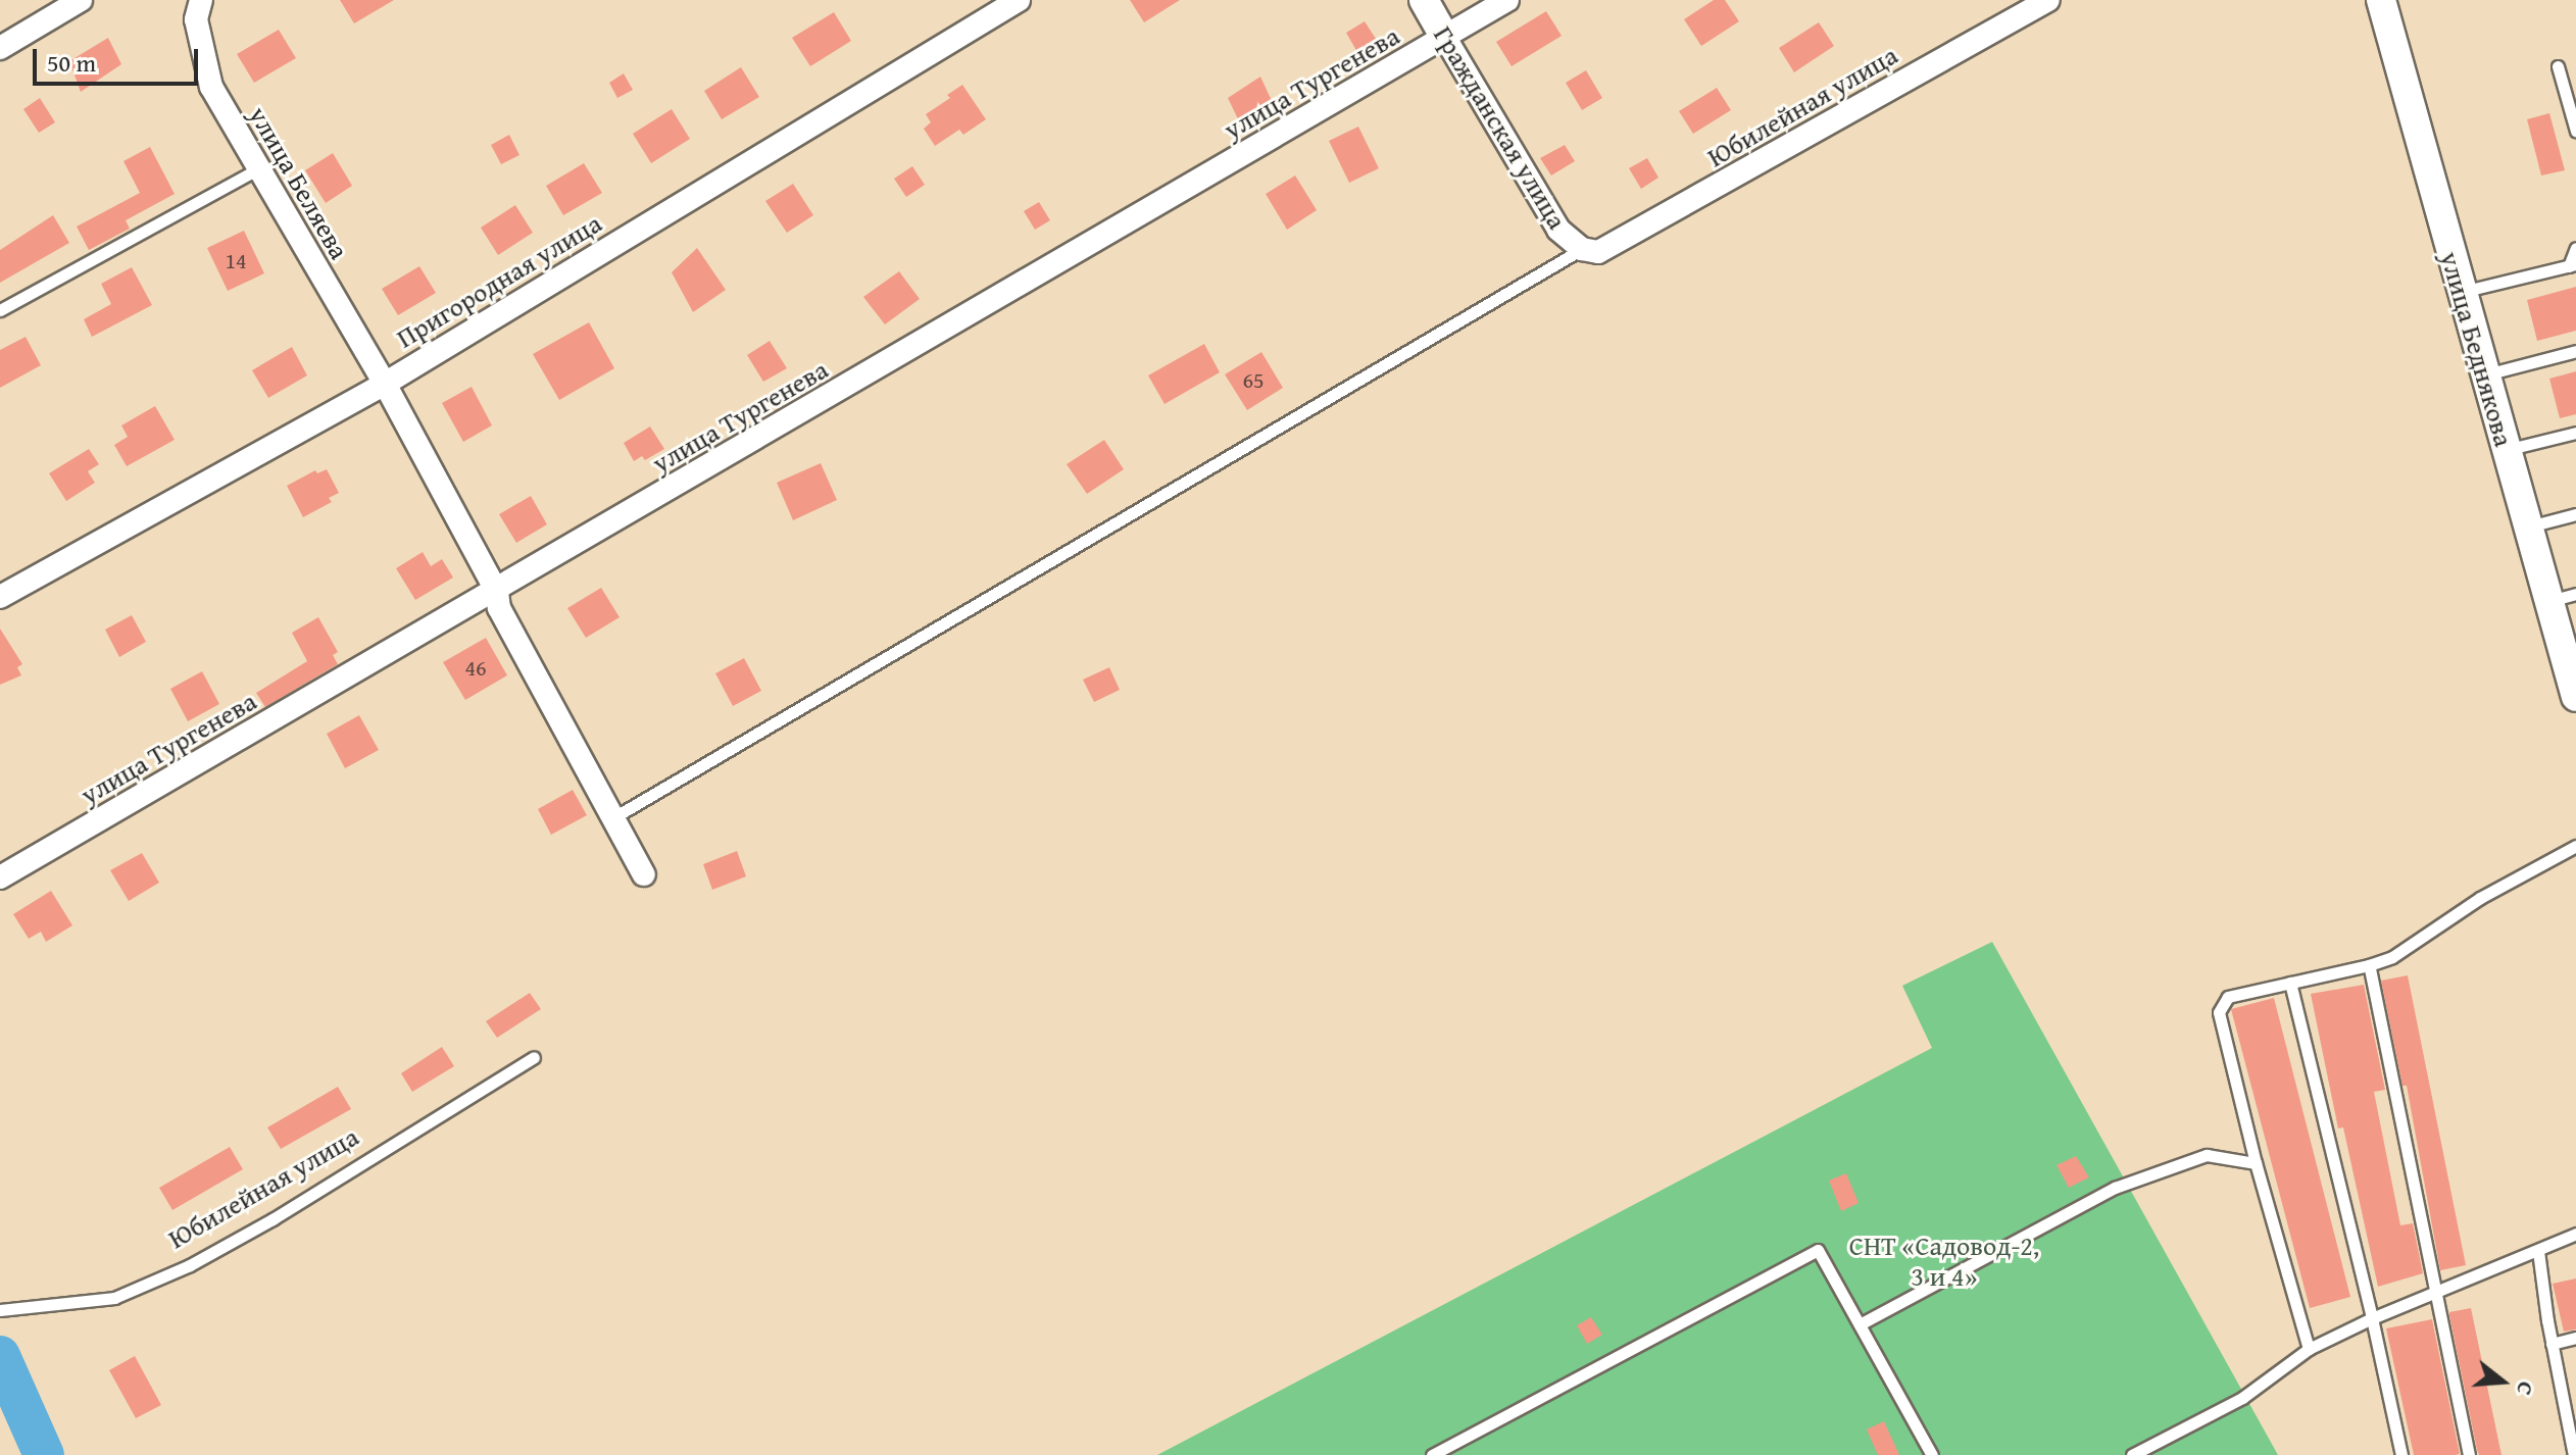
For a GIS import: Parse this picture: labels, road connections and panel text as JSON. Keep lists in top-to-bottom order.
{
  "streets": {
    "street": [
      "улица Тургенева",
      "Юбилейная улица",
      "Гражданская улица",
      "улица Беляева",
      "Пригородная улица",
      "улица Беднякова"
    ]
  },
  "crossings": [
    ["улица Тургенева", "Гражданская улица"],
    ["улица Тургенева", "улица Беляева"],
    ["Юбилейная улица", "Гражданская улица"],
    ["улица Беляева", "Пригородная улица"]
  ],
  "parks": ["СНТ «Садовод-2, 3 и 4»"],
  "house_numbers": ["14", "65", "46"],
  "scale_bar": "50 m",
  "north": "right"
}
